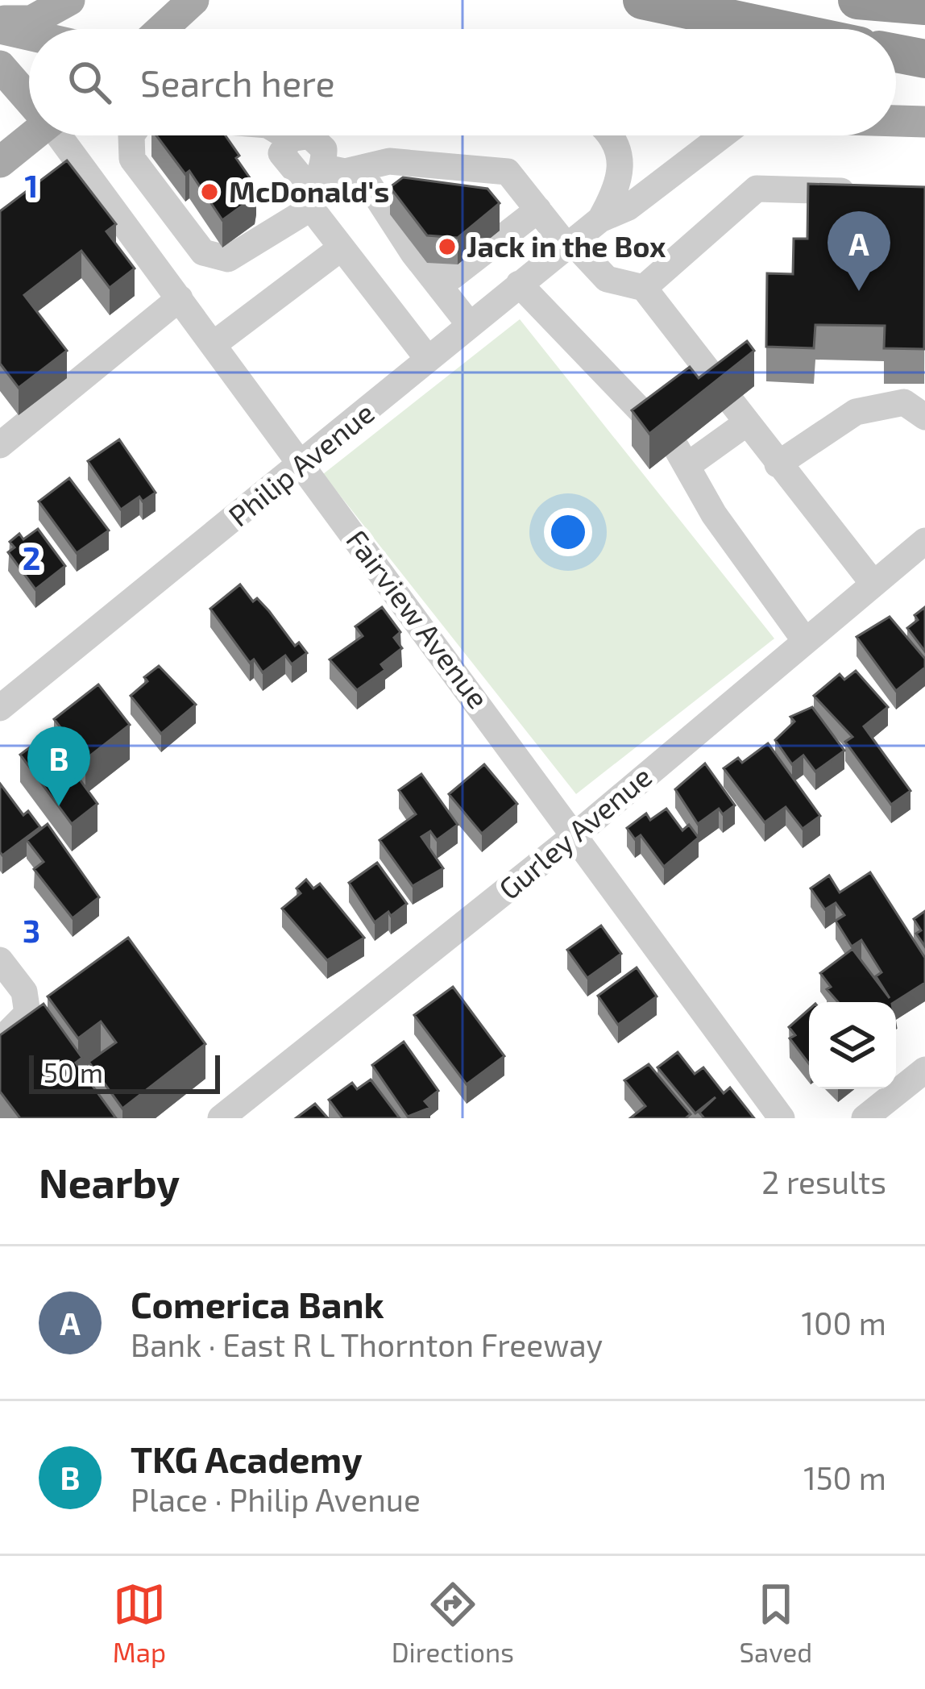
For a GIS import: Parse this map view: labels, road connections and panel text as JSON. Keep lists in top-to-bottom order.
{
  "streets": {
    "street": ["Philip Avenue", "Fairview Avenue", "Gurley Avenue"]
  },
  "crossings": [
    ["Philip Avenue", "Fairview Avenue"],
    ["Fairview Avenue", "Gurley Avenue"]
  ],
  "places": ["McDonald's", "Jack in the Box"],
  "scale_bar": "50 m",
  "page": {
    "search": "Search here",
    "pins": ["A", "B"],
    "scale": "50 m",
    "heading": ["Nearby", "2 results"],
    "list": [
      {
        "mark": "A",
        "name": "Comerica Bank",
        "note": "Bank · East R L Thornton Freeway",
        "value": "100 m"
      },
      {
        "mark": "B",
        "name": "TKG Academy",
        "note": "Place · Philip Avenue",
        "value": "150 m"
      }
    ],
    "nav": ["Map", "Directions", "Saved"]
  },
  "grid": {
    "rows": ["1", "2", "3"]
  }
}
